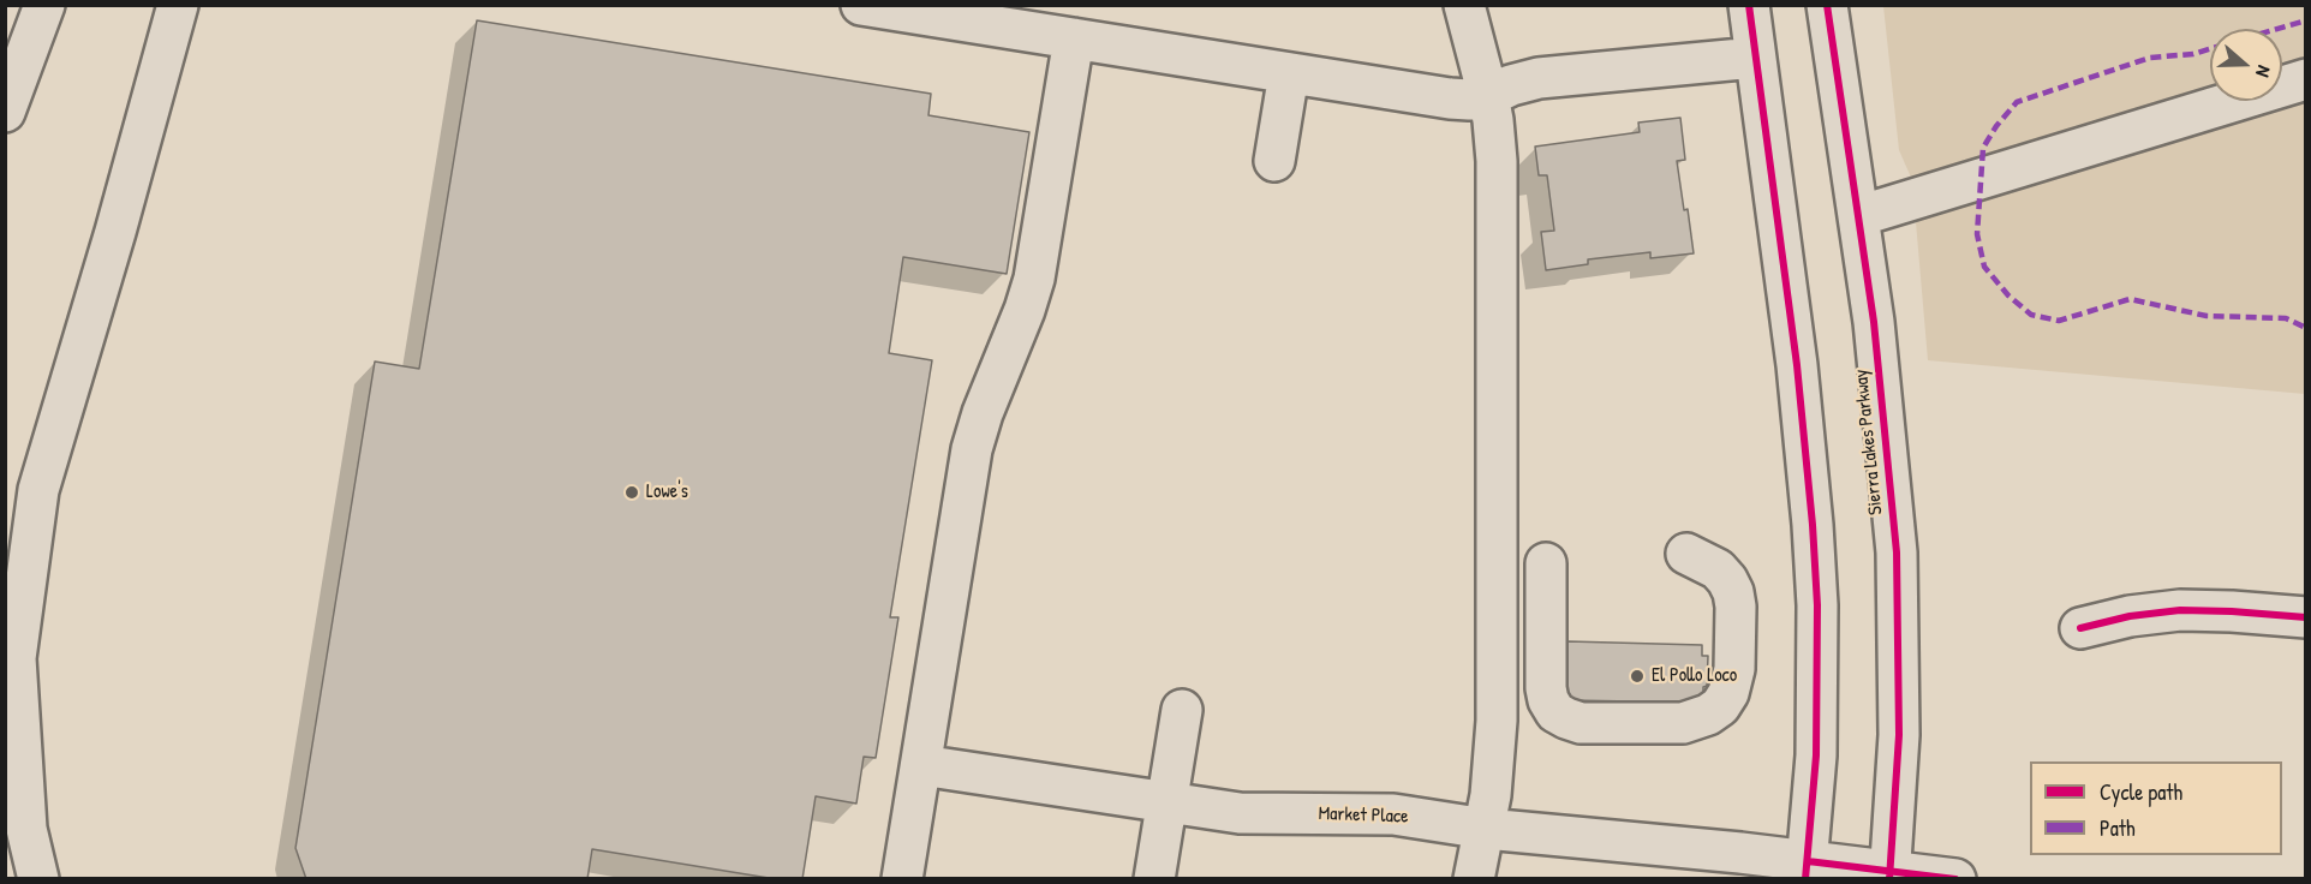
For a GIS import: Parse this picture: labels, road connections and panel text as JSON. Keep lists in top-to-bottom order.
{
  "streets": {
    "main road": ["Sierra Lakes Parkway", "Market Place"]
  },
  "crossings": [
    ["Sierra Lakes Parkway", "Market Place"]
  ],
  "places": ["Lowe's", "El Pollo Loco"],
  "legend": ["Cycle path", "Path"],
  "north": "right"
}
